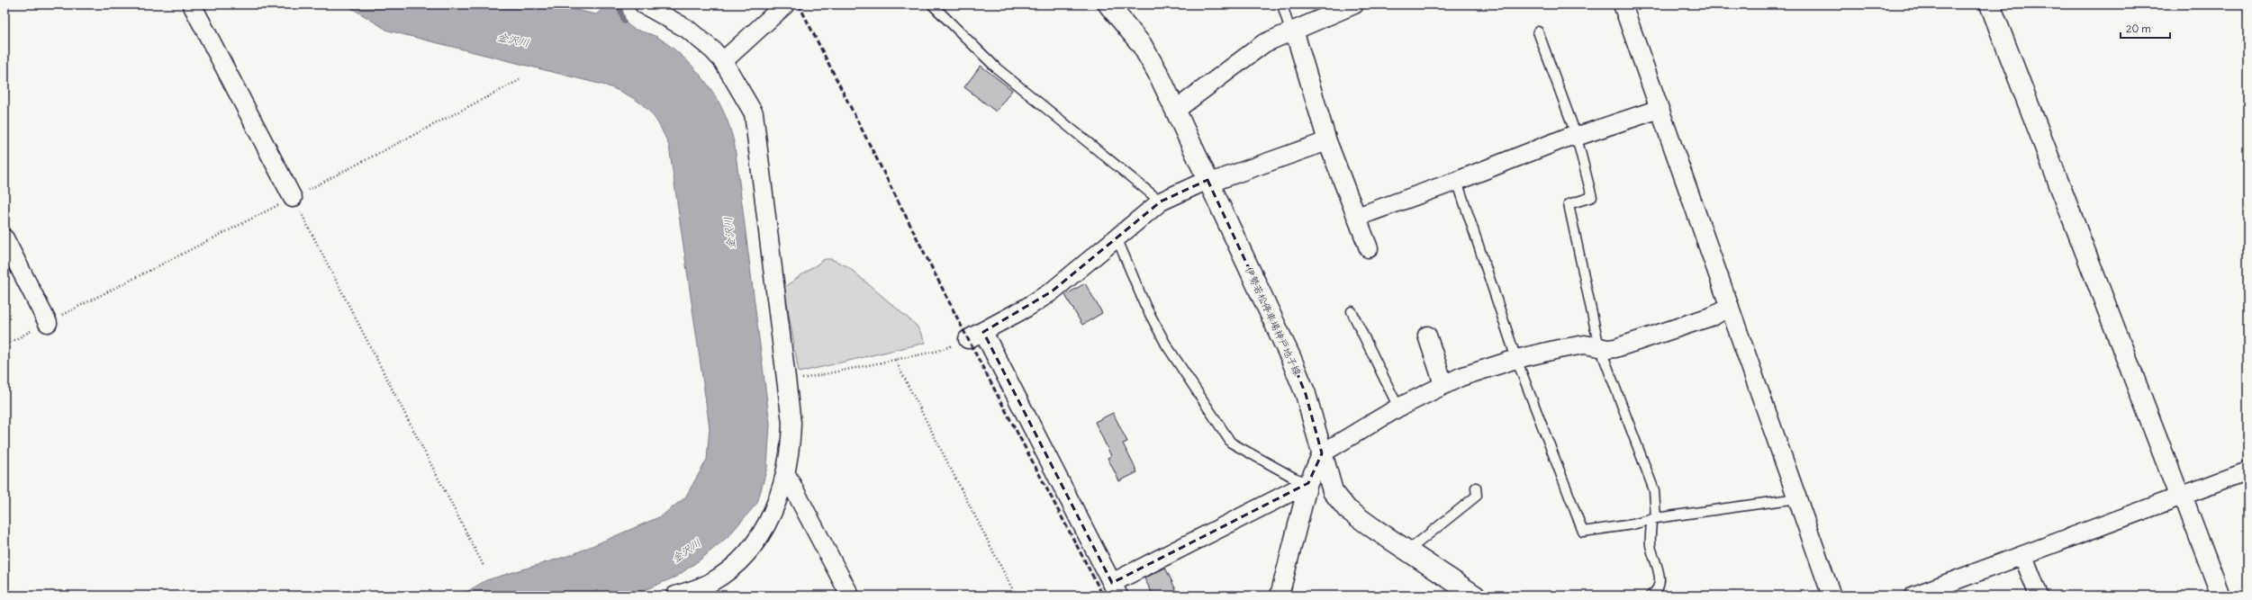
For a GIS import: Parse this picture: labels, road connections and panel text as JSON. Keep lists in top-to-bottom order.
{
  "streets": {
    "main road": ["伊勢若松停車場神戸地子線"]
  },
  "water": ["金沢川"],
  "scale_bar": "20 m"
}
